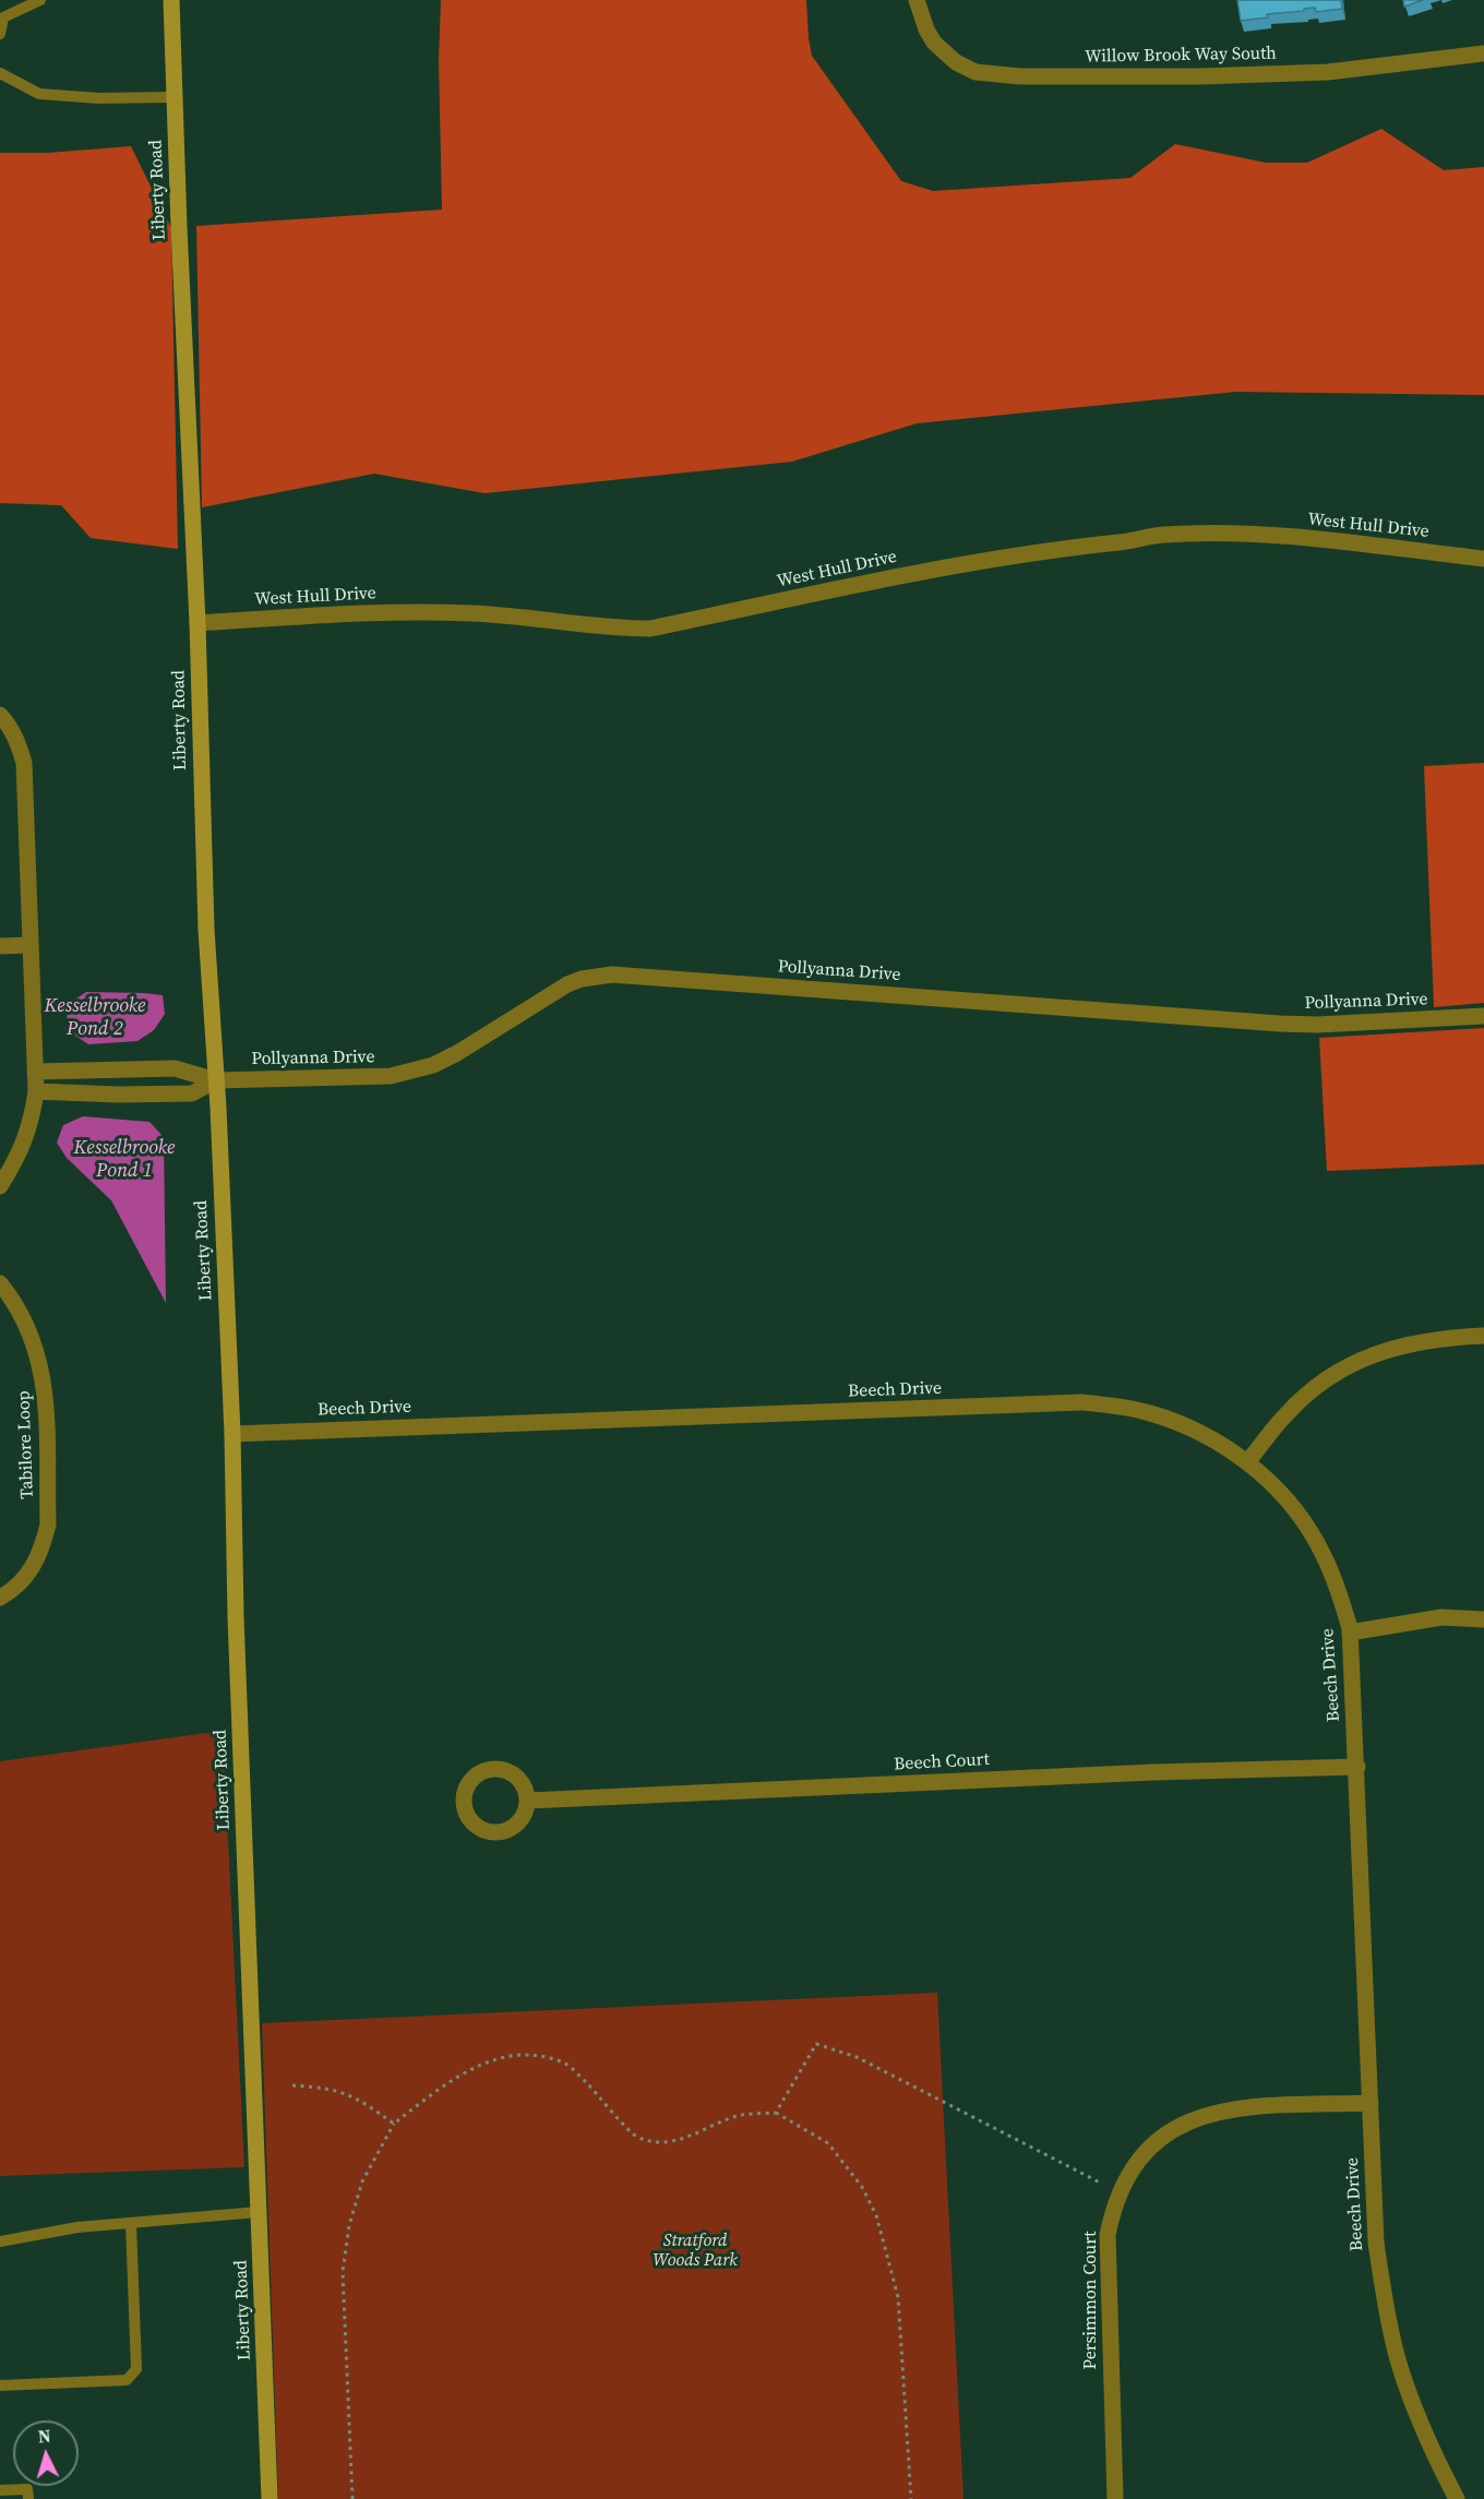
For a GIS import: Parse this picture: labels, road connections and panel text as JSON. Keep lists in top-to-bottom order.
{
  "streets": {
    "street": [
      "Willow Brook Way South",
      "Liberty Road",
      "West Hull Drive",
      "Pollyanna Drive",
      "Beech Drive",
      "Tabilore Loop",
      "Beech Court",
      "Persimmon Court"
    ]
  },
  "crossings": [
    ["Liberty Road", "West Hull Drive"],
    ["Liberty Road", "Pollyanna Drive"],
    ["Liberty Road", "Beech Drive"],
    ["Beech Drive", "Beech Court"],
    ["Beech Drive", "Persimmon Court"]
  ],
  "water": ["Kesselbrooke Pond 2", "Kesselbrooke Pond 1"],
  "parks": ["Stratford Woods Park"],
  "north": "top"
}
